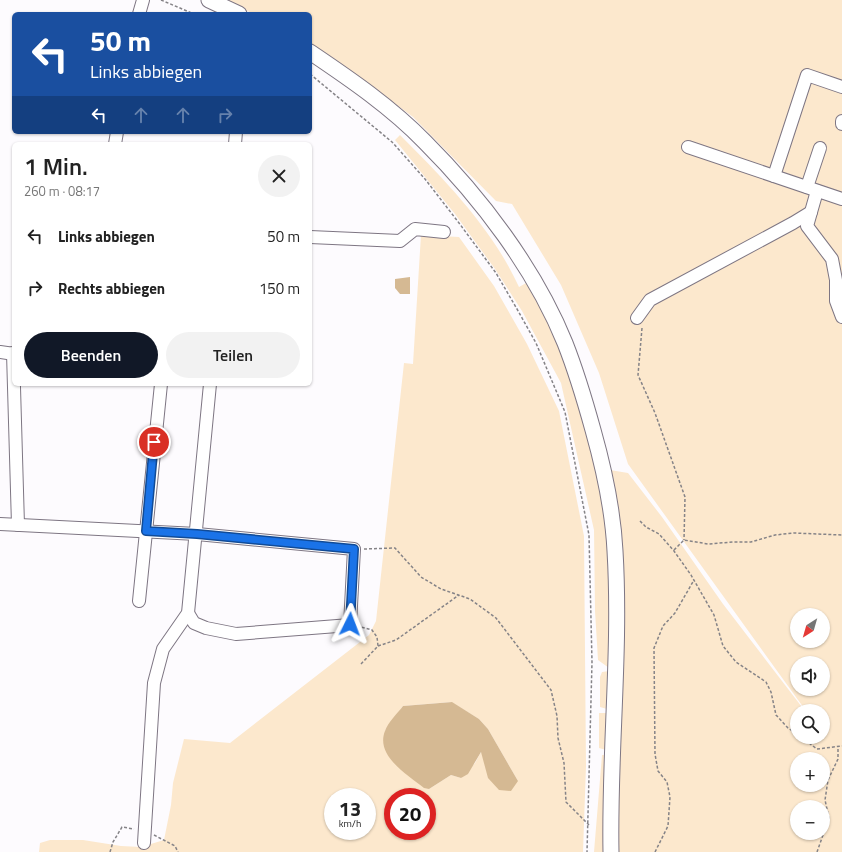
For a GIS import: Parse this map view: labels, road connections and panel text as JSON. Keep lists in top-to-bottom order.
{
  "north": "bottom left",
  "page": {
    "turn": ["50 m", "Links abbiegen"],
    "heading": ["1 Min.", "260 m · 08:17"],
    "list": [
      {
        "name": "Links abbiegen",
        "value": "50 m"
      },
      {
        "name": "Rechts abbiegen",
        "value": "150 m"
      }
    ],
    "buttons": ["Beenden", "Teilen"],
    "map_buttons": ["+", "−"],
    "speed": "13 km/h",
    "limit": "20"
  }
}
